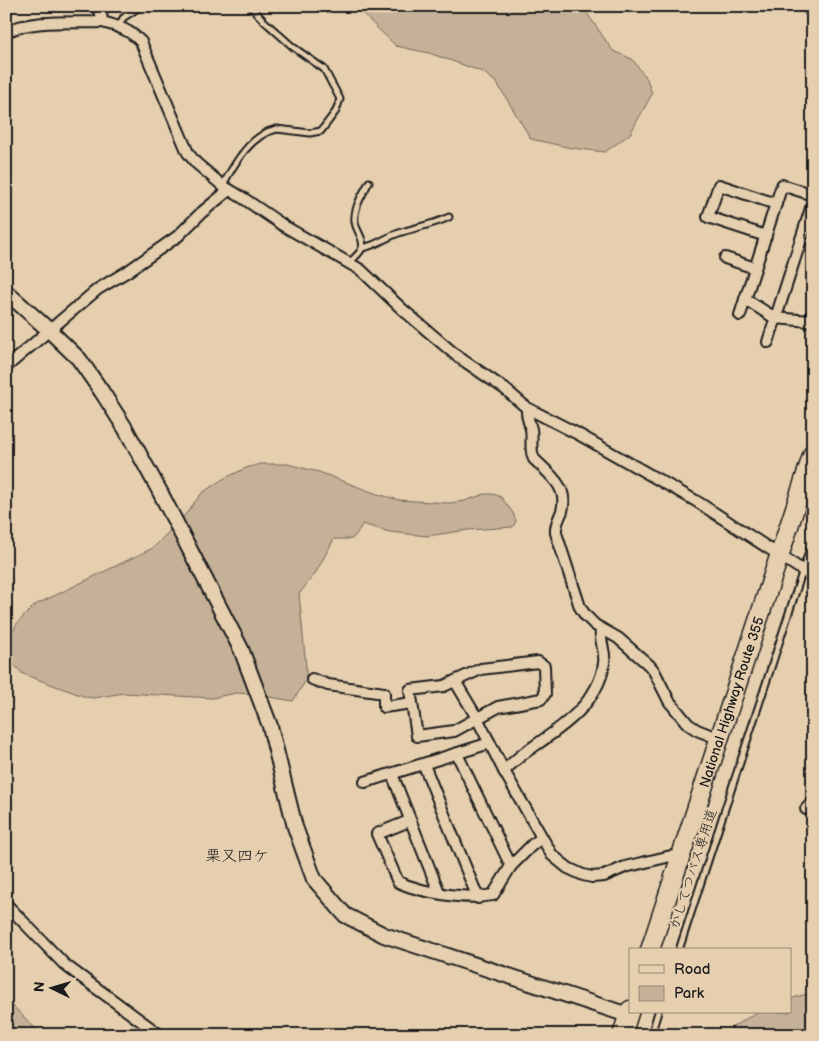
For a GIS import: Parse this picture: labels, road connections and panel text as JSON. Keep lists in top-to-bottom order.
{
  "streets": {
    "highway": ["National Highway Route 355"],
    "lane": ["かしてつバス専用道"]
  },
  "districts": ["栗又四ケ"],
  "legend": ["Road", "Park"],
  "north": "left"
}
